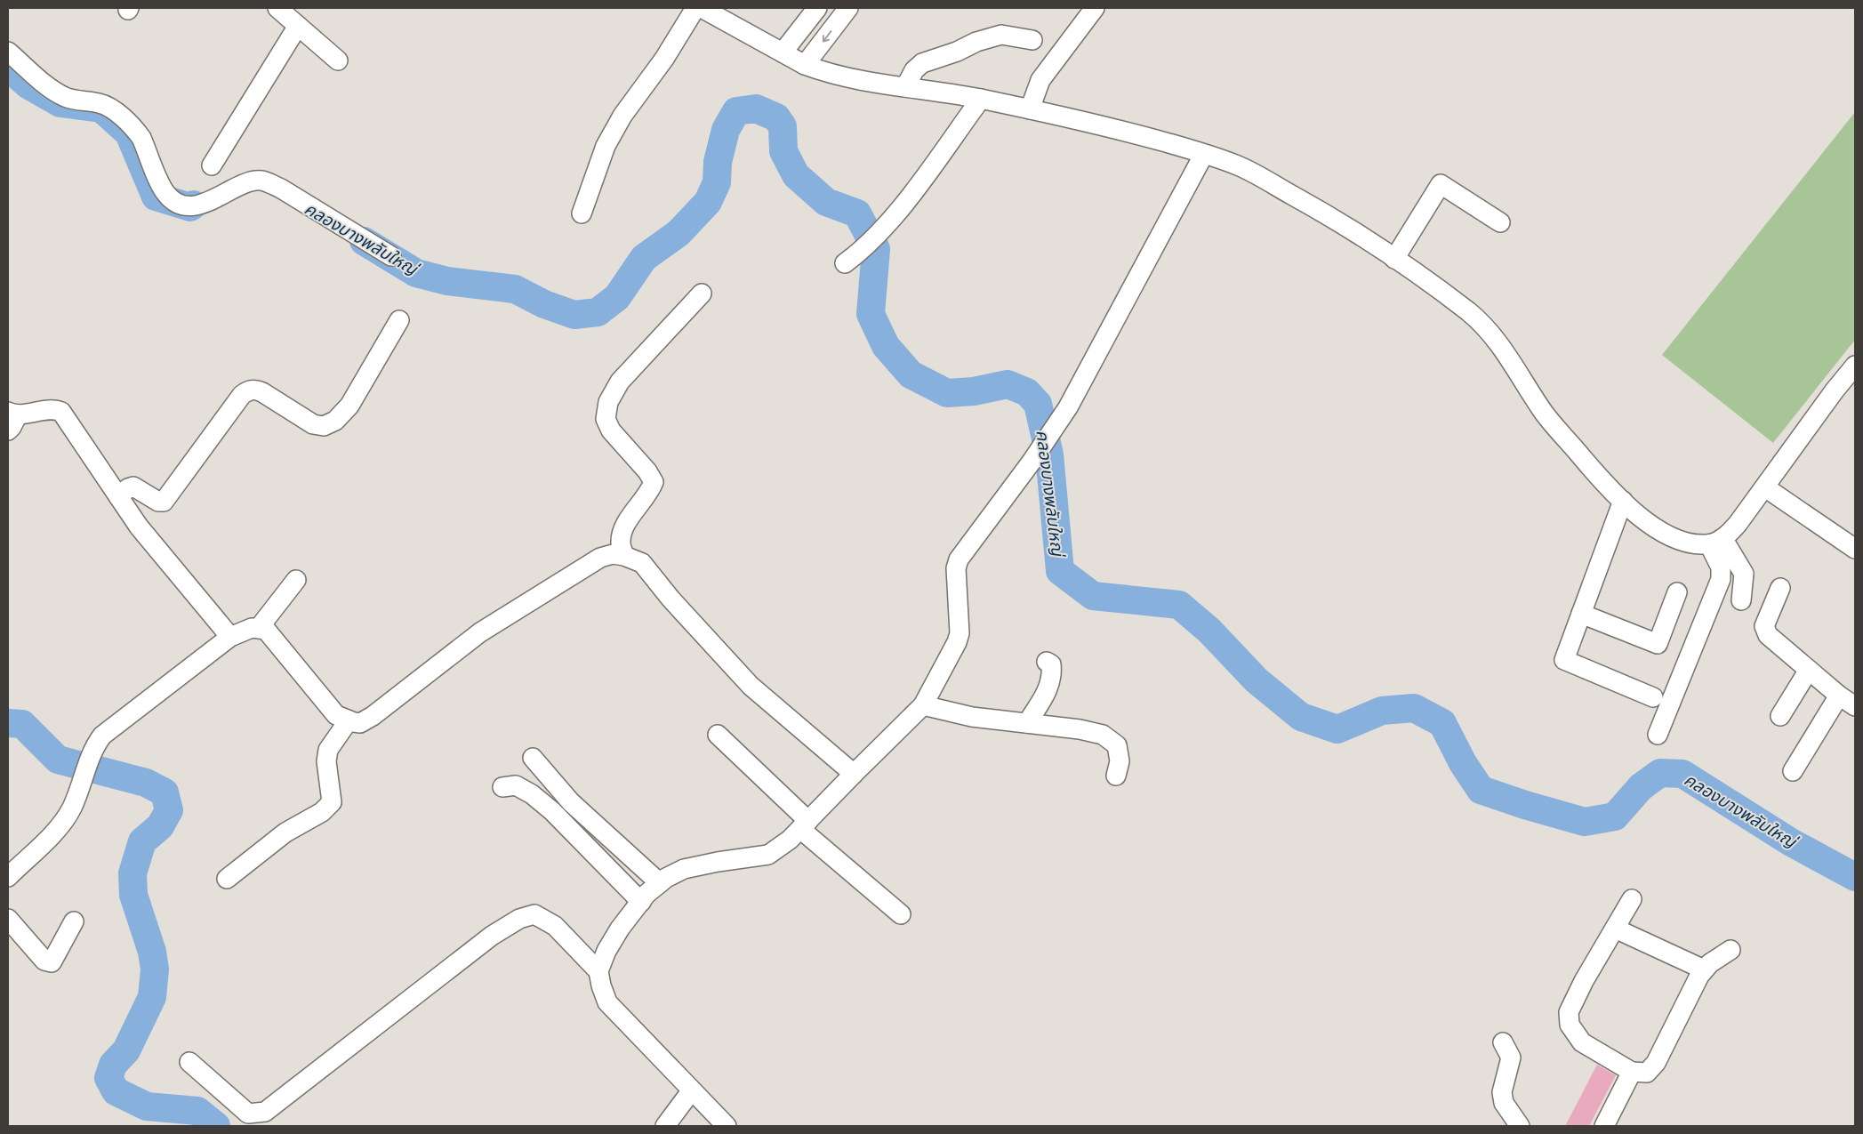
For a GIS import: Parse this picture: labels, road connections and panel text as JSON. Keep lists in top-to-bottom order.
{
  "water": ["คลองบางพลับใหญ่"]
}
